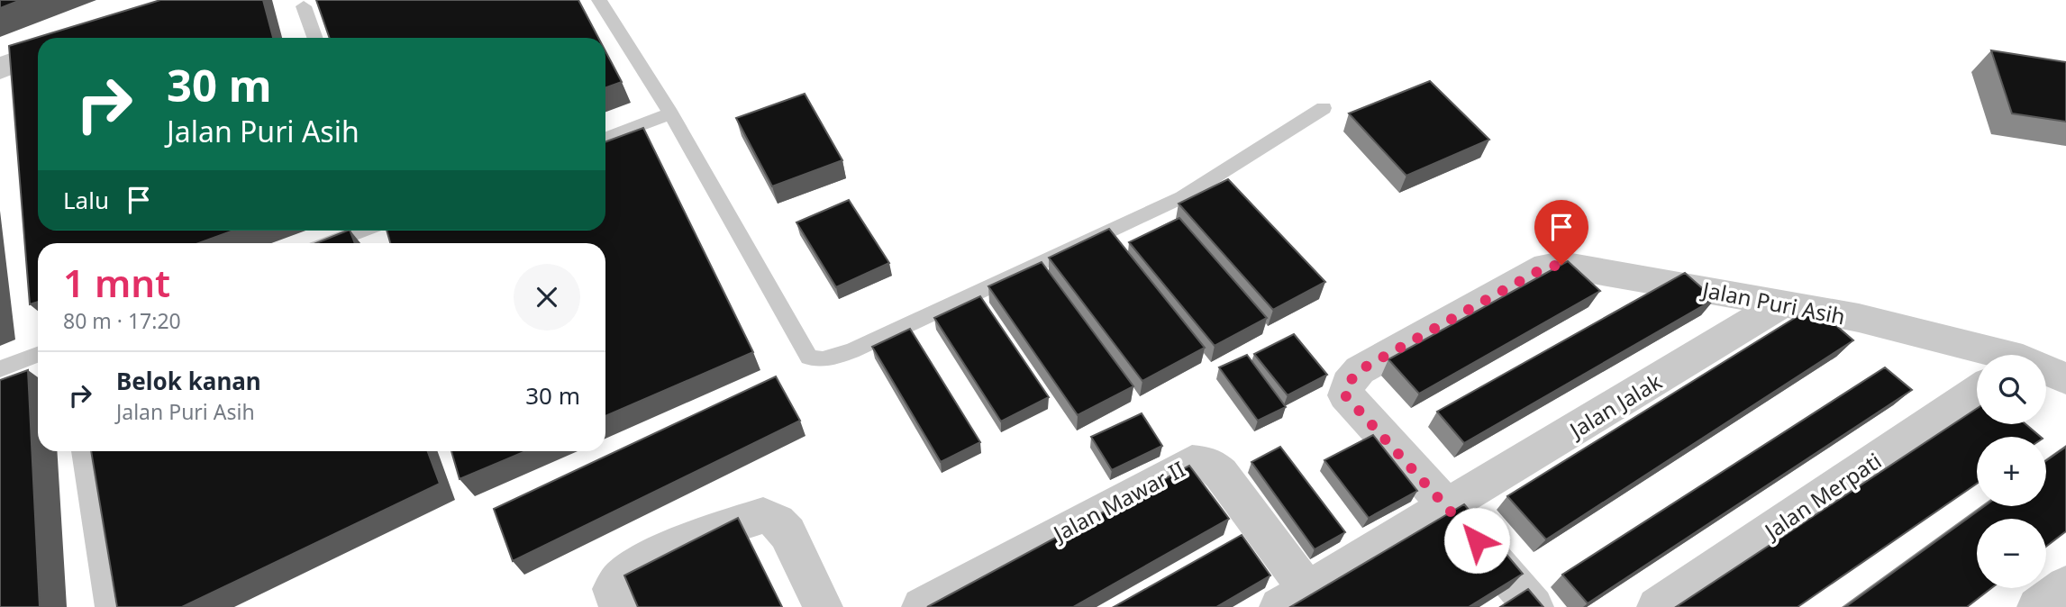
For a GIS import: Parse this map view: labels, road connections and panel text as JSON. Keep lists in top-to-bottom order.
{
  "streets": {
    "street": [
      "Jalan Puri Asih",
      "Jalan Jalak",
      "Jalan Merpati",
      "Jalan Mawar II"
    ]
  },
  "crossings": [
    ["Jalan Puri Asih", "Jalan Jalak"],
    ["Jalan Jalak", "Jalan Mawar II"]
  ],
  "page": {
    "turn": ["30 m", "Jalan Puri Asih"],
    "then": "Lalu",
    "heading": ["1 mnt", "80 m · 17:20"],
    "list": [
      {
        "name": "Belok kanan",
        "note": "Jalan Puri Asih",
        "value": "30 m"
      }
    ],
    "map_buttons": ["+", "−"]
  }
}
